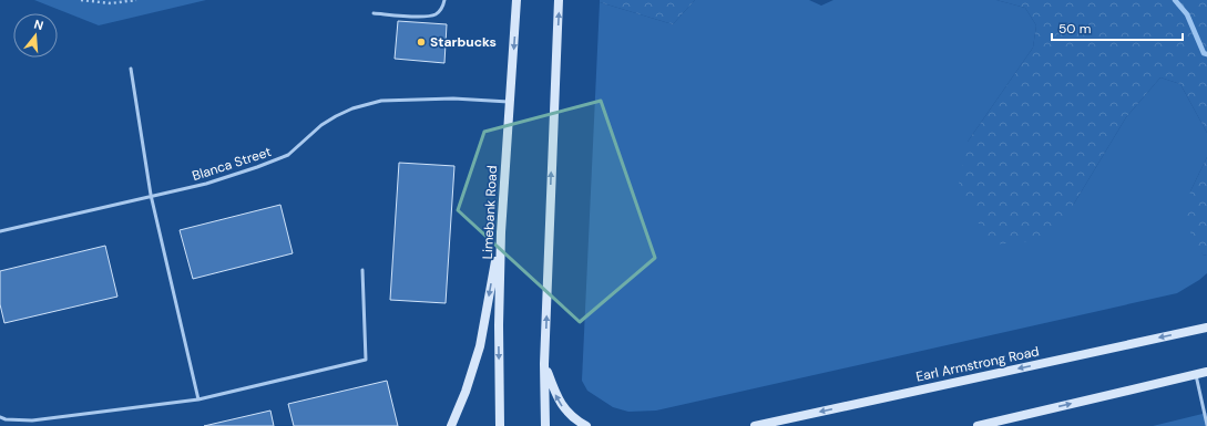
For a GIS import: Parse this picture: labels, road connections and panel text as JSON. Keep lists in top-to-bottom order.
{
  "streets": {
    "main road": ["Limebank Road", "Earl Armstrong Road"],
    "lane": ["Blanca Street"]
  },
  "crossings": [
    ["Blanca Street", "Limebank Road"]
  ],
  "places": ["Starbucks"],
  "scale_bar": "50 m",
  "north": "top"
}
